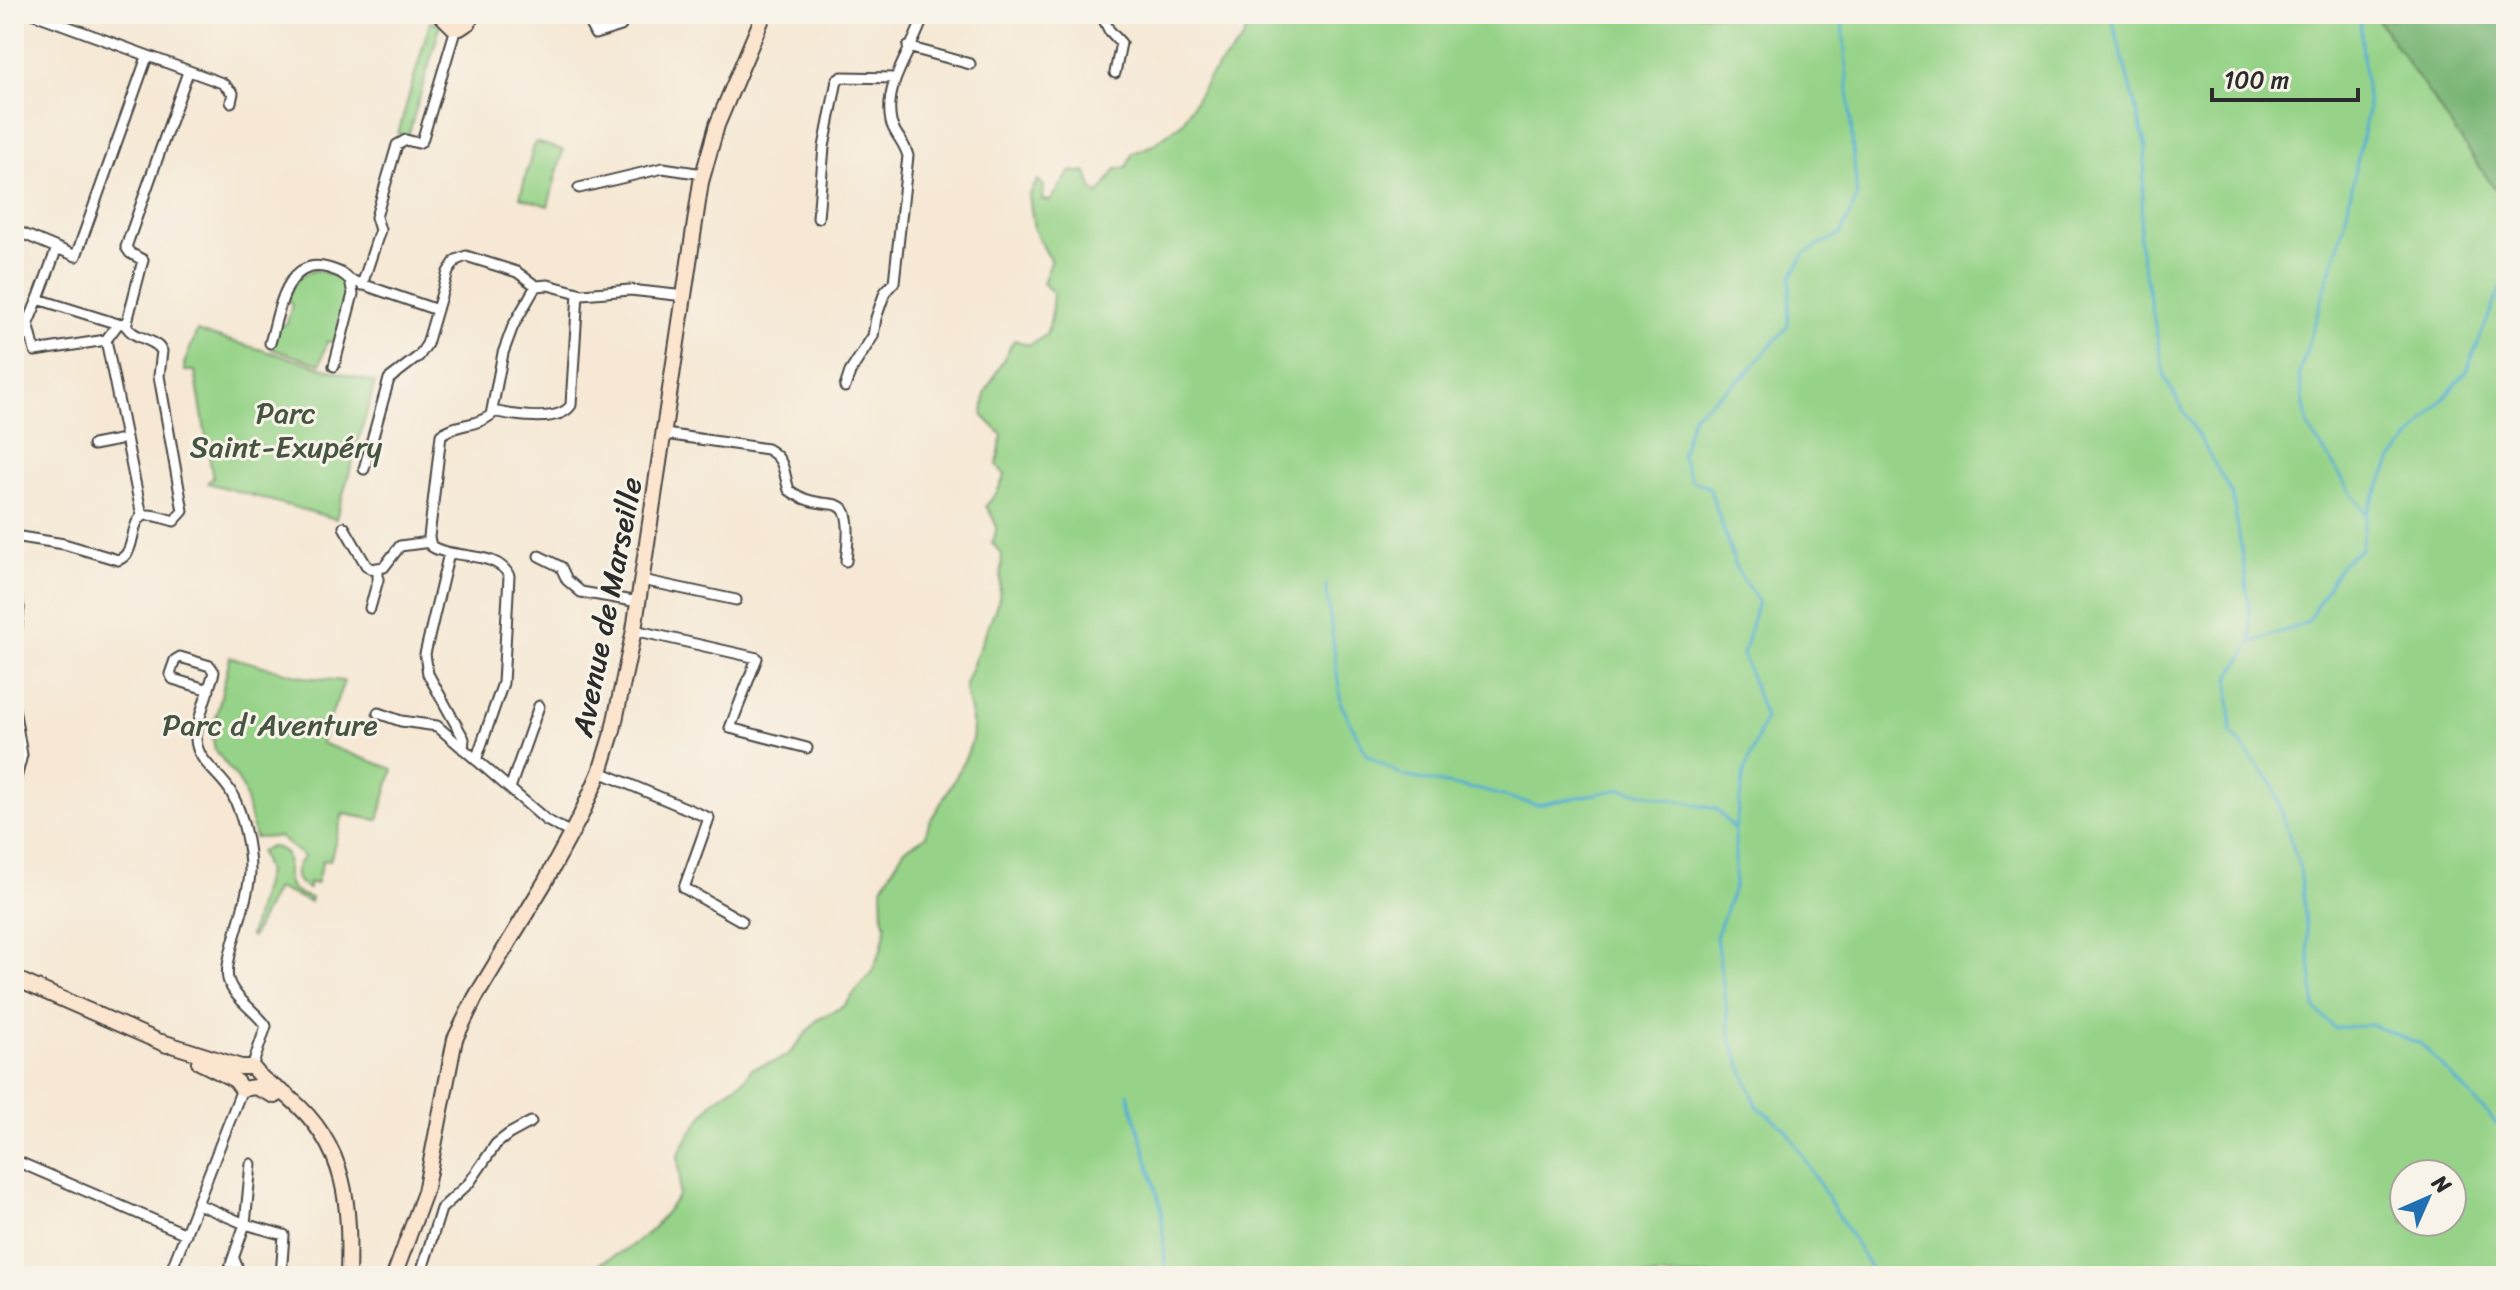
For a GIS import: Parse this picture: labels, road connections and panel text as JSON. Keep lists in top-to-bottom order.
{
  "streets": {
    "street": ["Avenue de Marseille"]
  },
  "parks": ["Parc Saint-Exupéry", "Parc d'Aventure"],
  "scale_bar": "100 m",
  "north": "top right"
}
